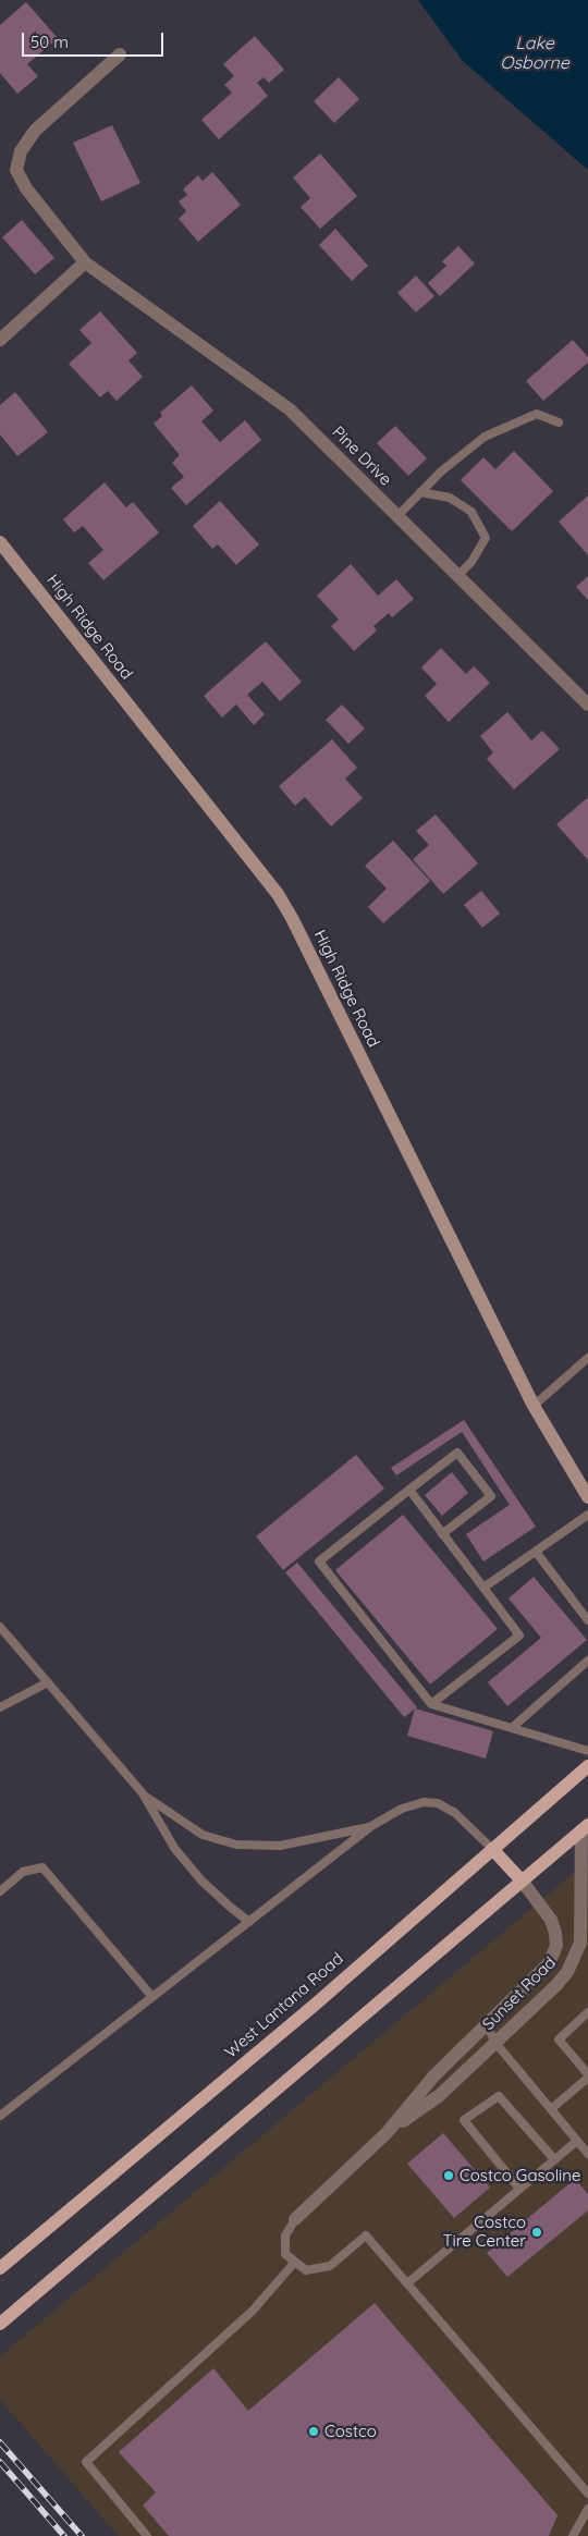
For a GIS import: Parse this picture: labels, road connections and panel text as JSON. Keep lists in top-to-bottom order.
{
  "streets": {
    "main road": ["West Lantana Road"],
    "street": ["Pine Drive", "High Ridge Road", "Sunset Road"]
  },
  "water": ["Lake Osborne"],
  "places": ["Costco Gasoline", "Costco Tire Center", "Costco"],
  "scale_bar": "50 m"
}
